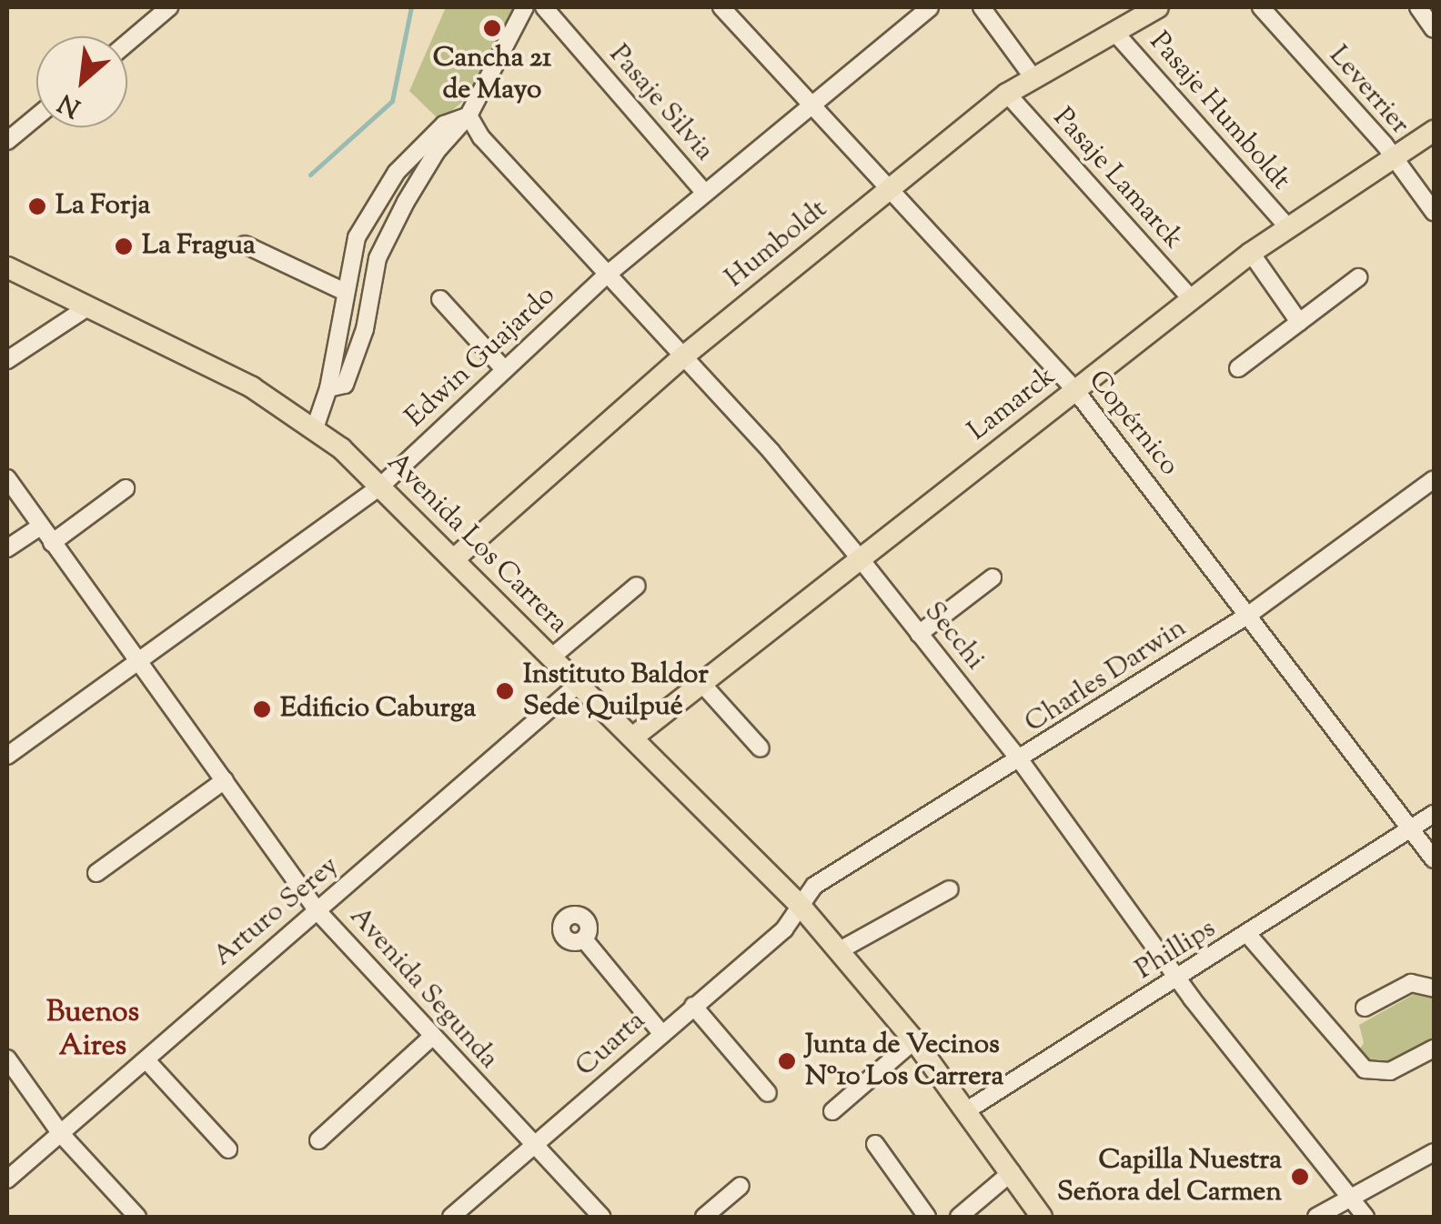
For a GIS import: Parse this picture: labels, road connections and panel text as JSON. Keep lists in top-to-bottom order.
{
  "streets": {
    "main road": ["Humboldt", "Lamarck", "Avenida Los Carrera"],
    "street": [
      "Leverrier",
      "Pasaje Silvia",
      "Pasaje Humboldt",
      "Pasaje Lamarck",
      "Edwin Guajardo",
      "Copérnico",
      "Secchi",
      "Charles Darwin",
      "Arturo Serey",
      "Phillips",
      "Avenida Segunda",
      "Cuarta"
    ]
  },
  "crossings": [
    ["Leverrier", "Lamarck"],
    ["Pasaje Silvia", "Edwin Guajardo"],
    ["Pasaje Humboldt", "Humboldt"],
    ["Pasaje Humboldt", "Lamarck"],
    ["Pasaje Lamarck", "Humboldt"],
    ["Pasaje Lamarck", "Lamarck"],
    ["Humboldt", "Copérnico"],
    ["Humboldt", "Avenida Los Carrera"],
    ["Humboldt", "Secchi"],
    ["Edwin Guajardo", "Copérnico"],
    ["Edwin Guajardo", "Avenida Los Carrera"],
    ["Edwin Guajardo", "Secchi"],
    ["Edwin Guajardo", "Avenida Segunda"],
    ["Lamarck", "Copérnico"],
    ["Lamarck", "Avenida Los Carrera"],
    ["Lamarck", "Secchi"],
    ["Copérnico", "Charles Darwin"],
    ["Copérnico", "Phillips"],
    ["Avenida Los Carrera", "Charles Darwin"],
    ["Avenida Los Carrera", "Arturo Serey"],
    ["Avenida Los Carrera", "Phillips"],
    ["Avenida Los Carrera", "Cuarta"],
    ["Secchi", "Charles Darwin"],
    ["Secchi", "Phillips"],
    ["Charles Darwin", "Cuarta"],
    ["Arturo Serey", "Avenida Segunda"],
    ["Avenida Segunda", "Cuarta"]
  ],
  "districts": ["Buenos Aires"],
  "places": [
    "Cancha 21 de Mayo",
    "La Forja",
    "La Fragua",
    "Instituto Baldor Sede Quilpué",
    "Edificio Caburga",
    "Junta de Vecinos Nº10 Los Carrera",
    "Capilla Nuestra Señora del Carmen"
  ],
  "north": "bottom left"
}
